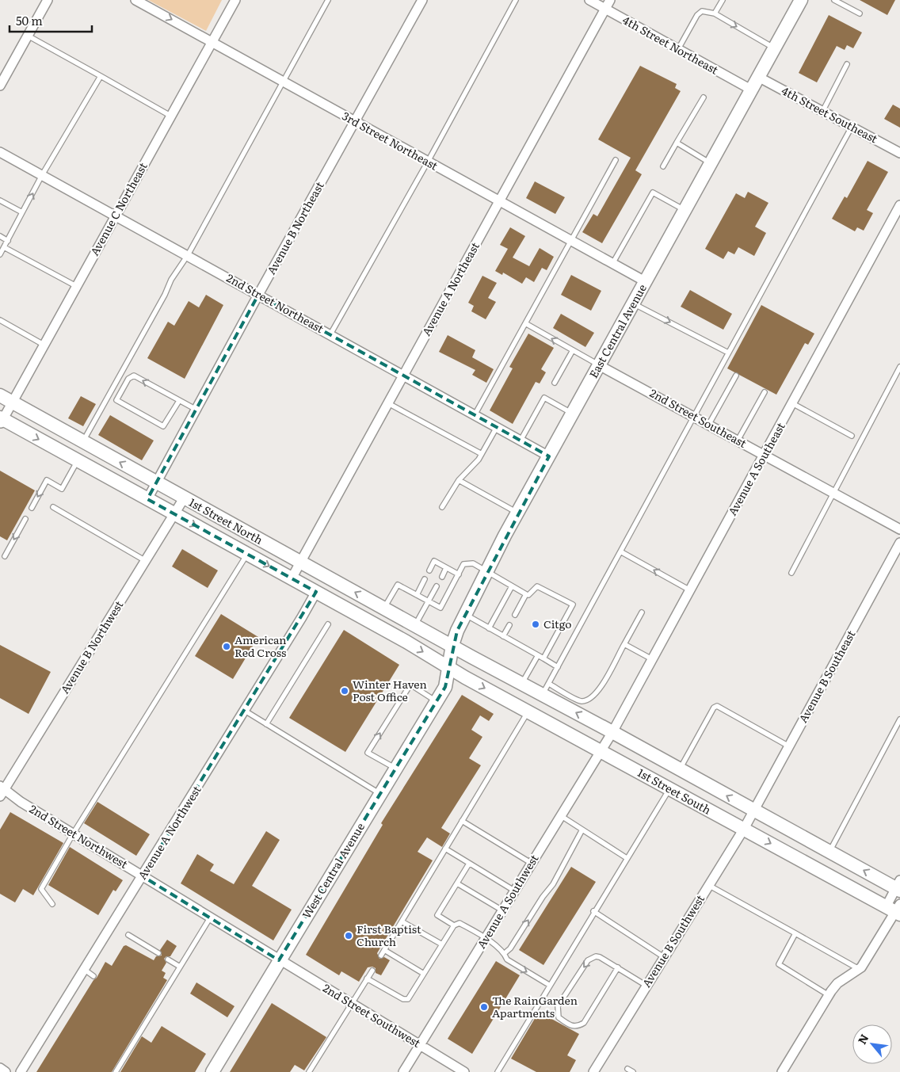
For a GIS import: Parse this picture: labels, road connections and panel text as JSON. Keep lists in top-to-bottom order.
{
  "streets": {
    "main road": [
      "East Central Avenue",
      "1st Street North",
      "1st Street South",
      "West Central Avenue"
    ],
    "street": [
      "4th Street Northeast",
      "4th Street Southeast",
      "3rd Street Northeast",
      "Avenue C Northeast",
      "Avenue B Northeast",
      "Avenue A Northeast",
      "2nd Street Northeast",
      "2nd Street Southeast",
      "Avenue A Southeast",
      "Avenue B Northwest",
      "Avenue B Southeast",
      "Avenue A Northwest",
      "2nd Street Northwest",
      "Avenue A Southwest",
      "Avenue B Southwest",
      "2nd Street Southwest"
    ]
  },
  "crossings": [
    ["4th Street Northeast", "Avenue A Northeast"],
    ["4th Street Northeast", "East Central Avenue"],
    ["4th Street Southeast", "East Central Avenue"],
    ["3rd Street Northeast", "Avenue C Northeast"],
    ["3rd Street Northeast", "Avenue B Northeast"],
    ["3rd Street Northeast", "Avenue A Northeast"],
    ["3rd Street Northeast", "East Central Avenue"],
    ["Avenue C Northeast", "2nd Street Northeast"],
    ["Avenue C Northeast", "1st Street North"],
    ["Avenue B Northeast", "2nd Street Northeast"],
    ["Avenue B Northeast", "1st Street North"],
    ["Avenue A Northeast", "2nd Street Northeast"],
    ["Avenue A Northeast", "1st Street North"],
    ["2nd Street Northeast", "East Central Avenue"],
    ["East Central Avenue", "2nd Street Southeast"],
    ["East Central Avenue", "1st Street North"],
    ["East Central Avenue", "1st Street South"],
    ["East Central Avenue", "West Central Avenue"],
    ["2nd Street Southeast", "Avenue A Southeast"],
    ["Avenue A Southeast", "1st Street South"],
    ["Avenue A Southeast", "Avenue A Southwest"],
    ["1st Street North", "Avenue B Northwest"],
    ["1st Street North", "1st Street South"],
    ["1st Street North", "Avenue A Northwest"],
    ["1st Street North", "West Central Avenue"],
    ["Avenue B Northwest", "2nd Street Northwest"],
    ["Avenue B Southeast", "1st Street South"],
    ["Avenue B Southeast", "Avenue B Southwest"],
    ["1st Street South", "West Central Avenue"],
    ["1st Street South", "Avenue A Southwest"],
    ["1st Street South", "Avenue B Southwest"],
    ["Avenue A Northwest", "2nd Street Northwest"],
    ["2nd Street Northwest", "West Central Avenue"],
    ["2nd Street Northwest", "2nd Street Southwest"],
    ["West Central Avenue", "2nd Street Southwest"],
    ["Avenue A Southwest", "2nd Street Southwest"]
  ],
  "places": [
    "Citgo",
    "American Red Cross",
    "Winter Haven Post Office",
    "First Baptist Church",
    "The RainGarden Apartments"
  ],
  "scale_bar": "50 m",
  "north": "top left"
}
